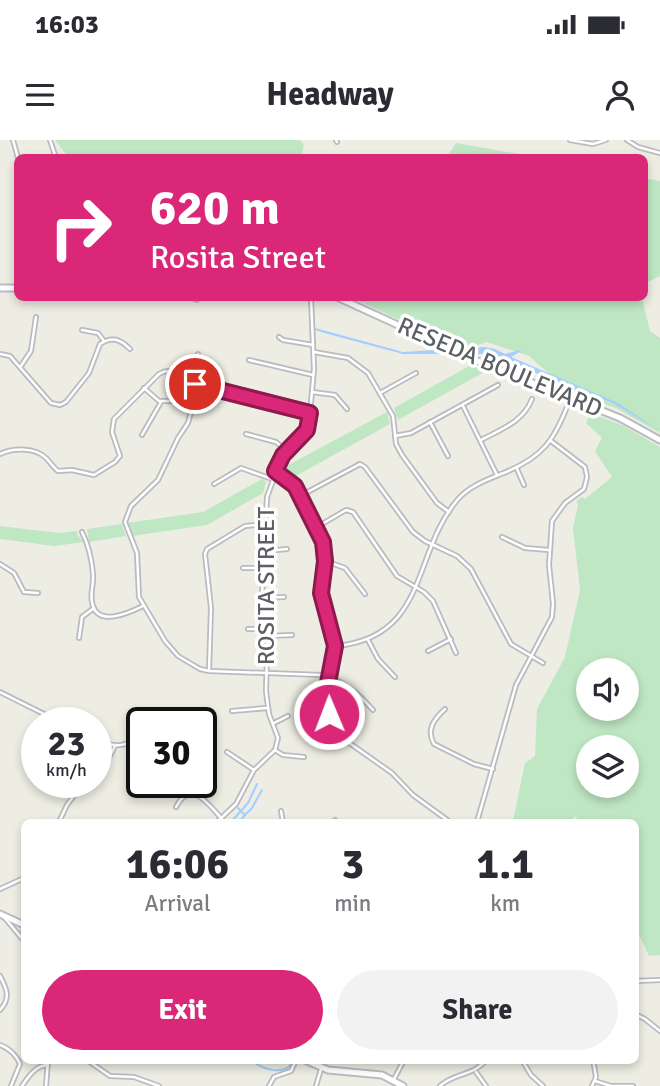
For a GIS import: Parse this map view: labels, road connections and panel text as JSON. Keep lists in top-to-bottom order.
{
  "streets": {
    "main road": ["RESEDA BOULEVARD"],
    "street": ["ROSITA STREET"]
  },
  "page": {
    "status": "16:03",
    "header": "Headway",
    "turn": ["620 m", "Rosita Street"],
    "speed": "23 km/h",
    "limit": "30",
    "eta": [
      "16:06",
      "Arrival",
      "3",
      "min",
      "1.1",
      "km"
    ],
    "buttons": ["Exit", "Share"]
  }
}
